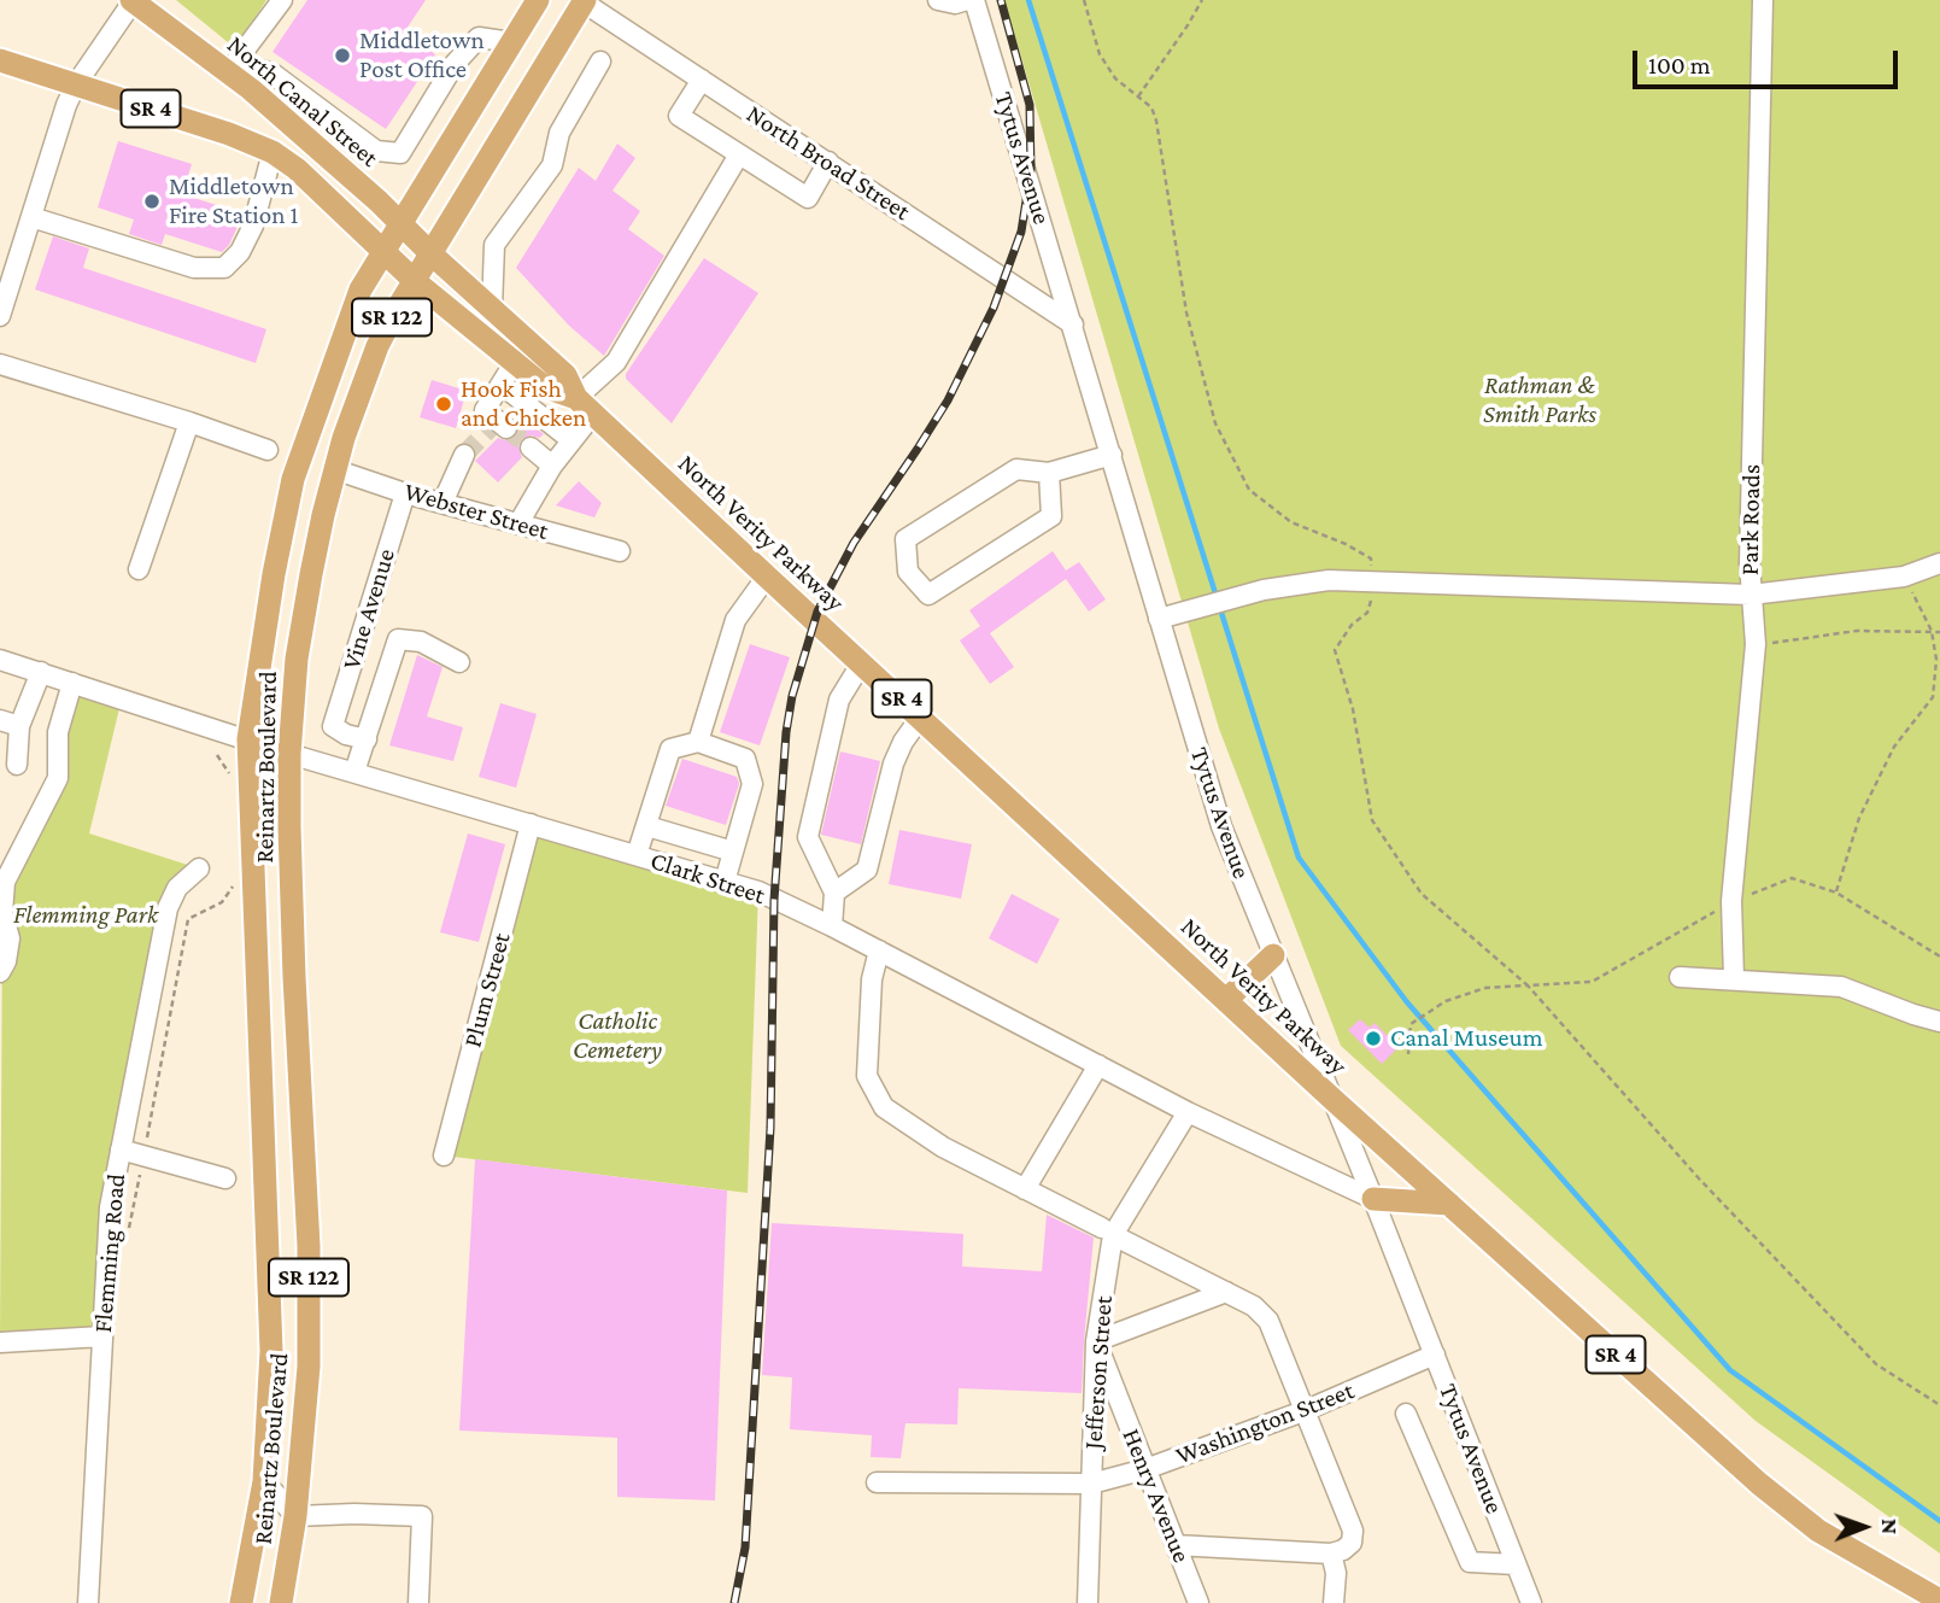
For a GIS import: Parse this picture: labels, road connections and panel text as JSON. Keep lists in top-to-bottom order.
{
  "streets": {
    "main road": [
      "North Canal Street",
      "SR 4",
      "SR 122",
      "North Verity Parkway",
      "Reinartz Boulevard"
    ],
    "street": [
      "Tytus Avenue",
      "North Broad Street",
      "Webster Street",
      "Park Roads",
      "Vine Avenue",
      "Clark Street",
      "Plum Street",
      "Flemming Road",
      "Jefferson Street",
      "Washington Street",
      "Henry Avenue"
    ]
  },
  "crossings": [
    ["North Canal Street", "North Verity Parkway"],
    ["North Canal Street", "Reinartz Boulevard"],
    ["SR 4", "North Verity Parkway"],
    ["SR 4", "Reinartz Boulevard"],
    ["Tytus Avenue", "North Broad Street"],
    ["Tytus Avenue", "Park Roads"],
    ["Tytus Avenue", "North Verity Parkway"],
    ["Tytus Avenue", "Clark Street"],
    ["Tytus Avenue", "Washington Street"],
    ["North Broad Street", "Reinartz Boulevard"],
    ["Webster Street", "Vine Avenue"],
    ["Webster Street", "Reinartz Boulevard"],
    ["North Verity Parkway", "Reinartz Boulevard"],
    ["Reinartz Boulevard", "Clark Street"],
    ["Clark Street", "Plum Street"],
    ["Clark Street", "Jefferson Street"],
    ["Jefferson Street", "Washington Street"],
    ["Jefferson Street", "Henry Avenue"],
    ["Washington Street", "Henry Avenue"]
  ],
  "parks": ["Rathman & Smith Parks", "Flemming Park", "Catholic Cemetery"],
  "places": [
    "Middletown Post Office",
    "Middletown Fire Station 1",
    "Hook Fish and Chicken",
    "Canal Museum"
  ],
  "scale_bar": "100 m",
  "north": "right"
}
